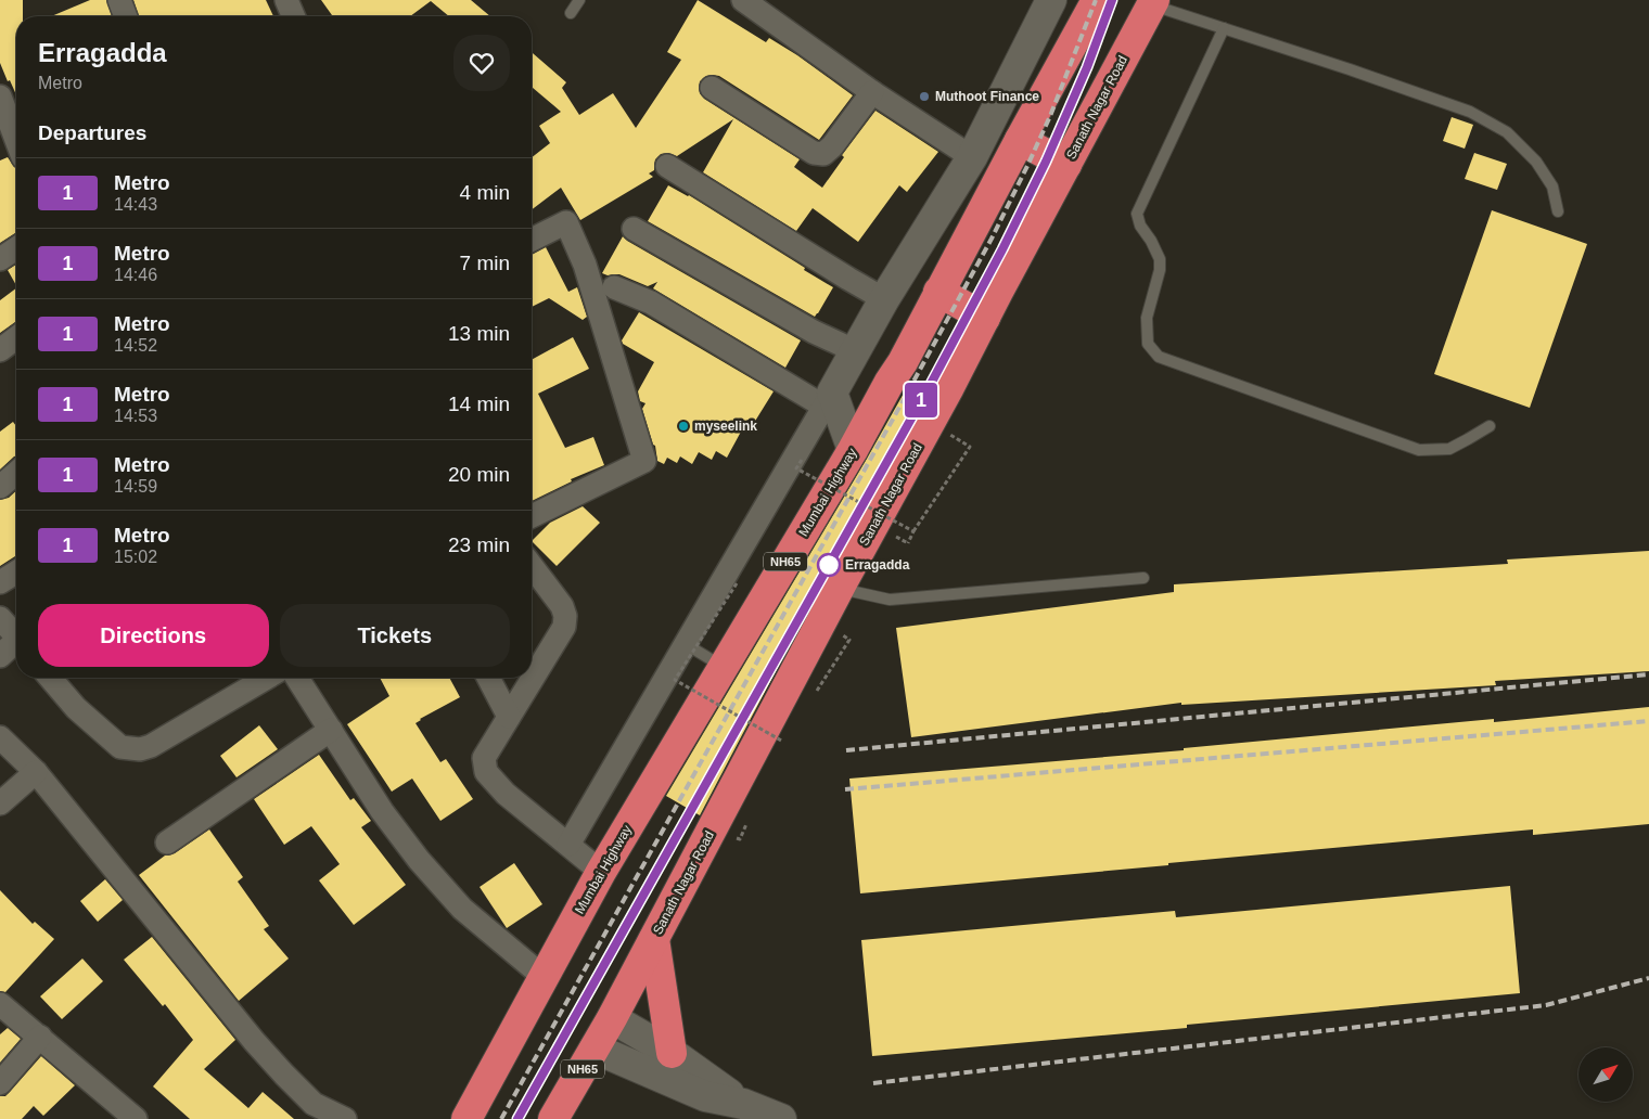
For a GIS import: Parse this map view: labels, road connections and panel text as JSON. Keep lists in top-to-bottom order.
{
  "streets": {
    "highway": ["Sanath Nagar Road", "Mumbai Highway", "NH65"]
  },
  "crossings": [
    ["Sanath Nagar Road", "NH65"]
  ],
  "places": ["Muthoot Finance", "myseelink", "Erragadda"],
  "lines": ["metro line 1"],
  "north": "top right",
  "page": {
    "on_map": "1",
    "heading": [
      ["Erragadda", "Metro"],
      "Departures"
    ],
    "list": [
      {
        "mark": "1",
        "name": "Metro",
        "note": "14:43",
        "value": "4 min"
      },
      {
        "mark": "1",
        "name": "Metro",
        "note": "14:46",
        "value": "7 min"
      },
      {
        "mark": "1",
        "name": "Metro",
        "note": "14:52",
        "value": "13 min"
      },
      {
        "mark": "1",
        "name": "Metro",
        "note": "14:53",
        "value": "14 min"
      },
      {
        "mark": "1",
        "name": "Metro",
        "note": "14:59",
        "value": "20 min"
      },
      {
        "mark": "1",
        "name": "Metro",
        "note": "15:02",
        "value": "23 min"
      }
    ],
    "buttons": ["Directions", "Tickets"]
  }
}
